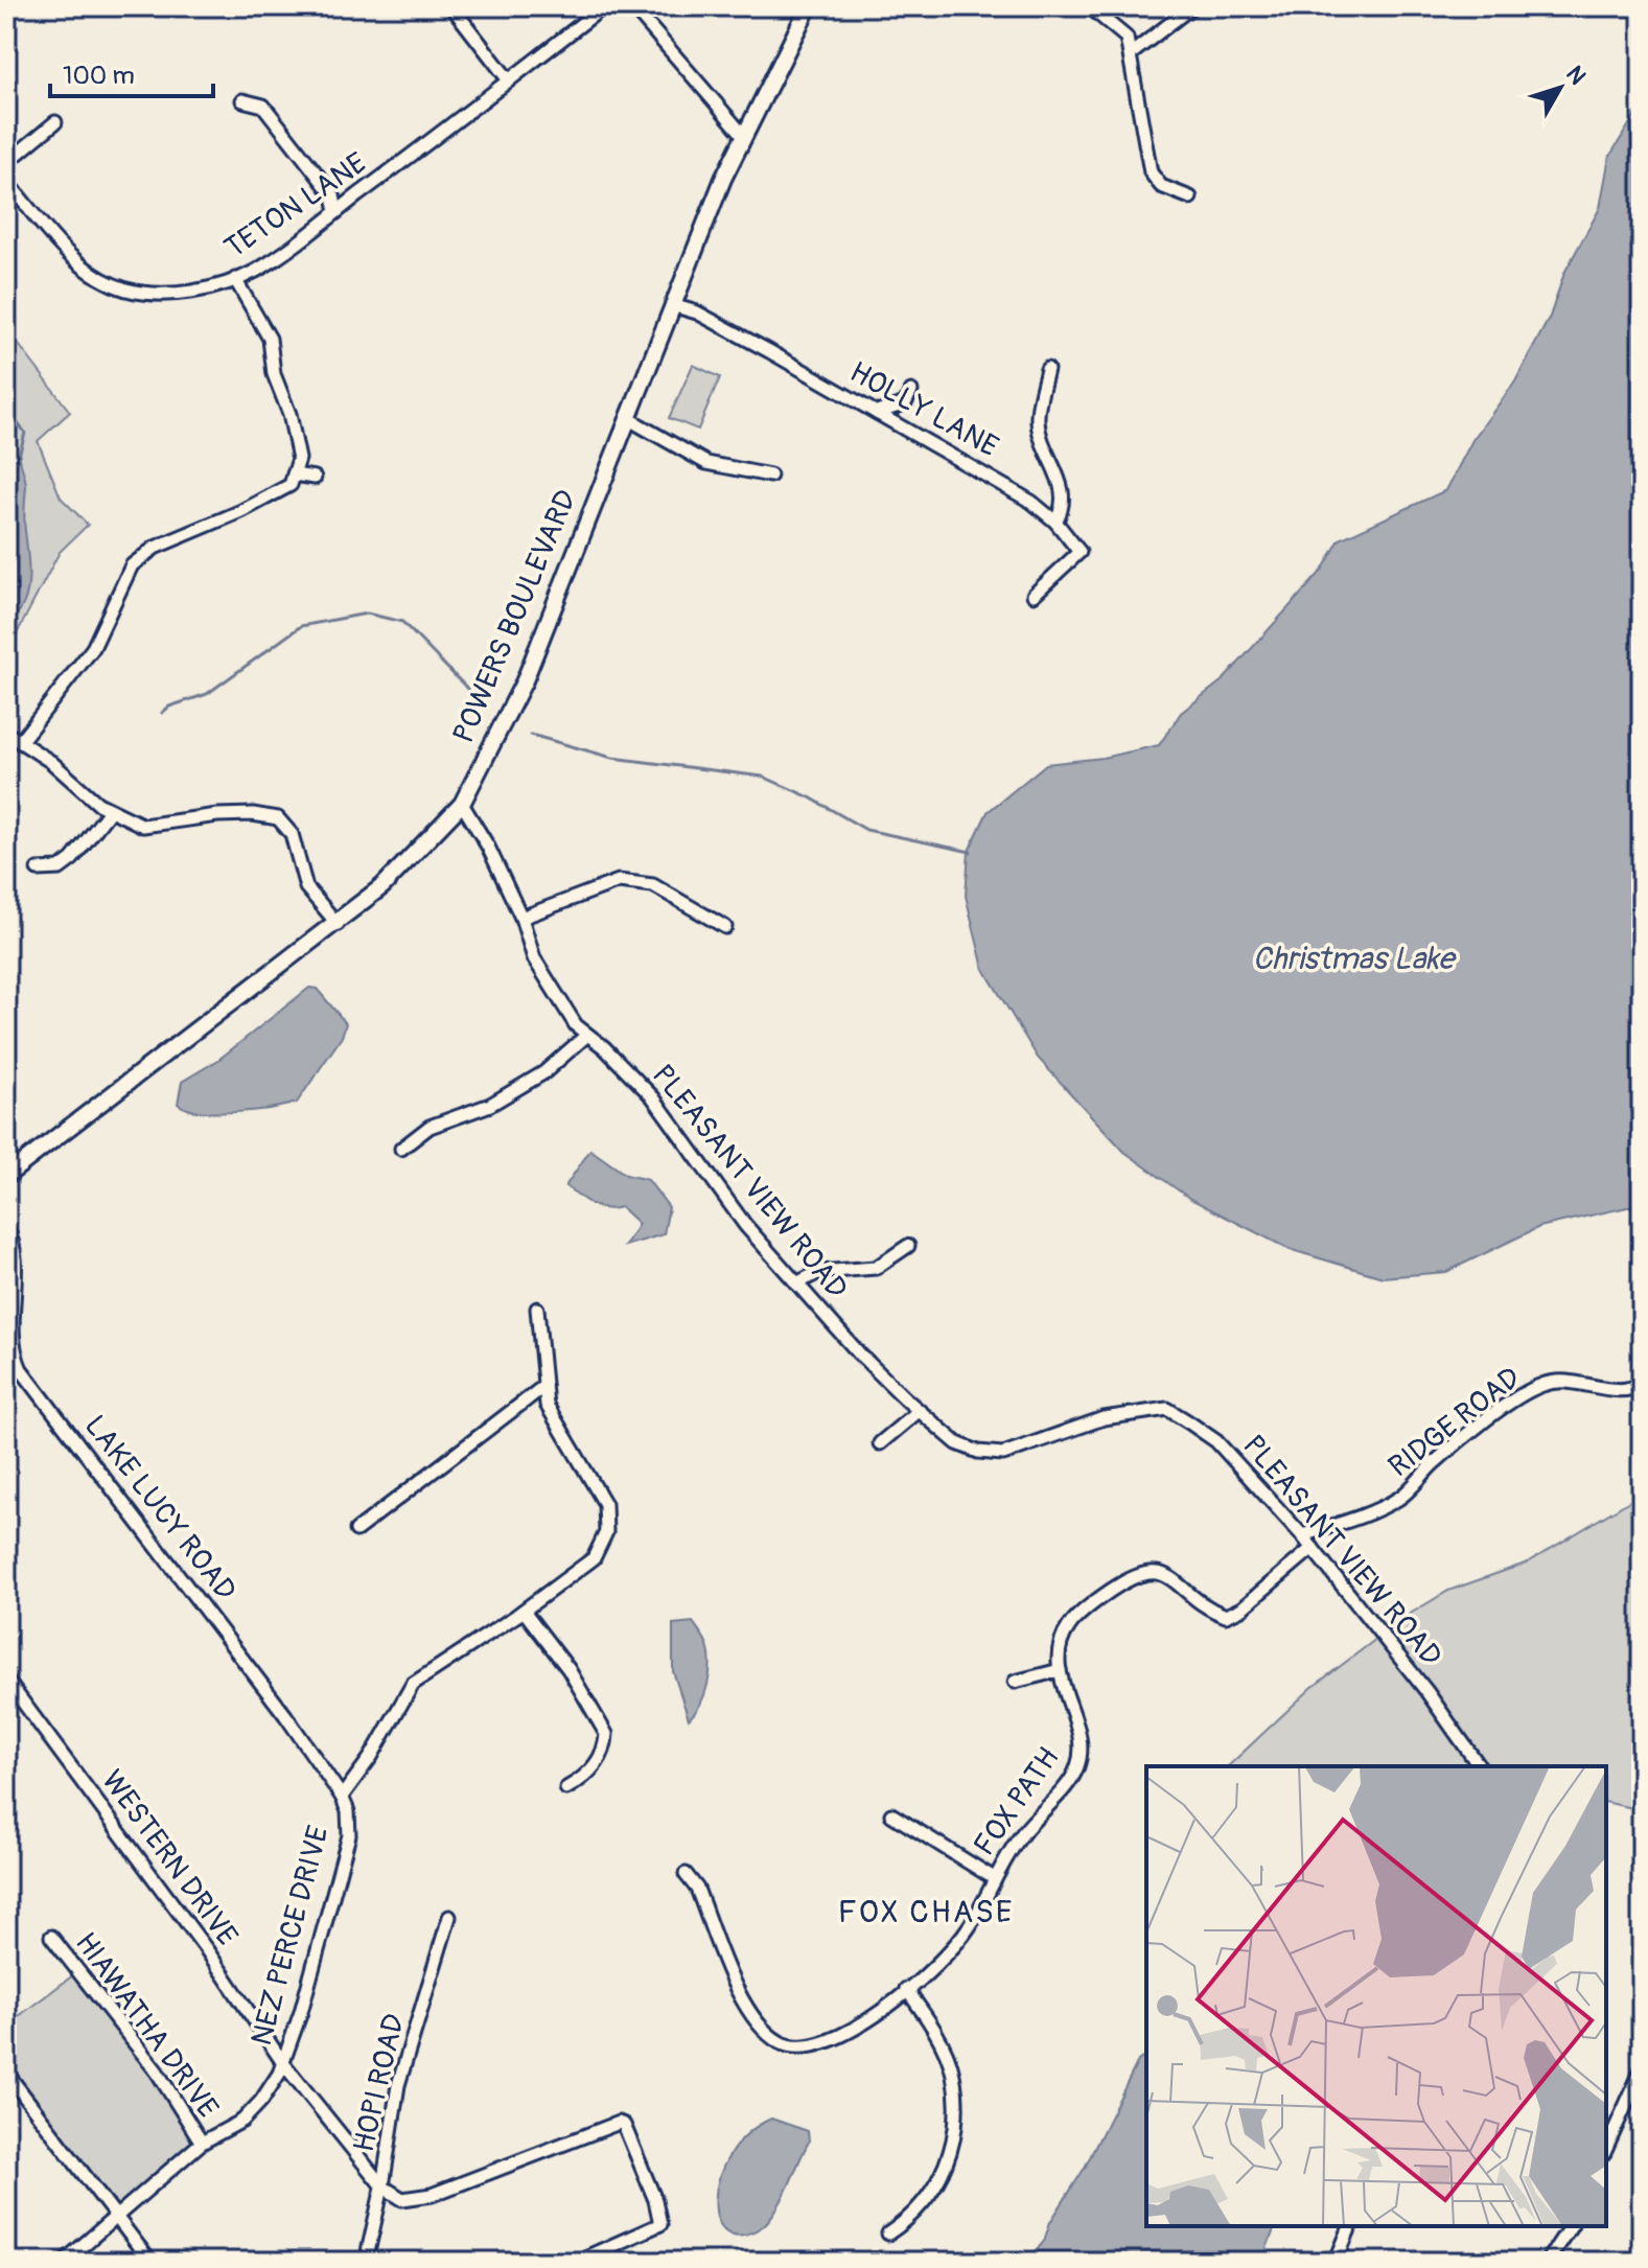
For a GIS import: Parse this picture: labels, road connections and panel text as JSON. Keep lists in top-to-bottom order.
{
  "streets": {
    "main road": ["POWERS BOULEVARD"],
    "street": [
      "TETON LANE",
      "HOLLY LANE",
      "PLEASANT VIEW ROAD",
      "RIDGE ROAD",
      "LAKE LUCY ROAD",
      "FOX PATH",
      "WESTERN DRIVE",
      "NEZ PERCE DRIVE",
      "HIAWATHA DRIVE",
      "HOPI ROAD"
    ]
  },
  "crossings": [
    ["HOLLY LANE", "POWERS BOULEVARD"],
    ["POWERS BOULEVARD", "PLEASANT VIEW ROAD"],
    ["PLEASANT VIEW ROAD", "RIDGE ROAD"],
    ["PLEASANT VIEW ROAD", "FOX PATH"],
    ["LAKE LUCY ROAD", "NEZ PERCE DRIVE"],
    ["WESTERN DRIVE", "NEZ PERCE DRIVE"],
    ["WESTERN DRIVE", "HOPI ROAD"],
    ["NEZ PERCE DRIVE", "HIAWATHA DRIVE"]
  ],
  "districts": ["FOX CHASE"],
  "water": ["Christmas Lake"],
  "scale_bar": "100 m",
  "north": "top right"
}
